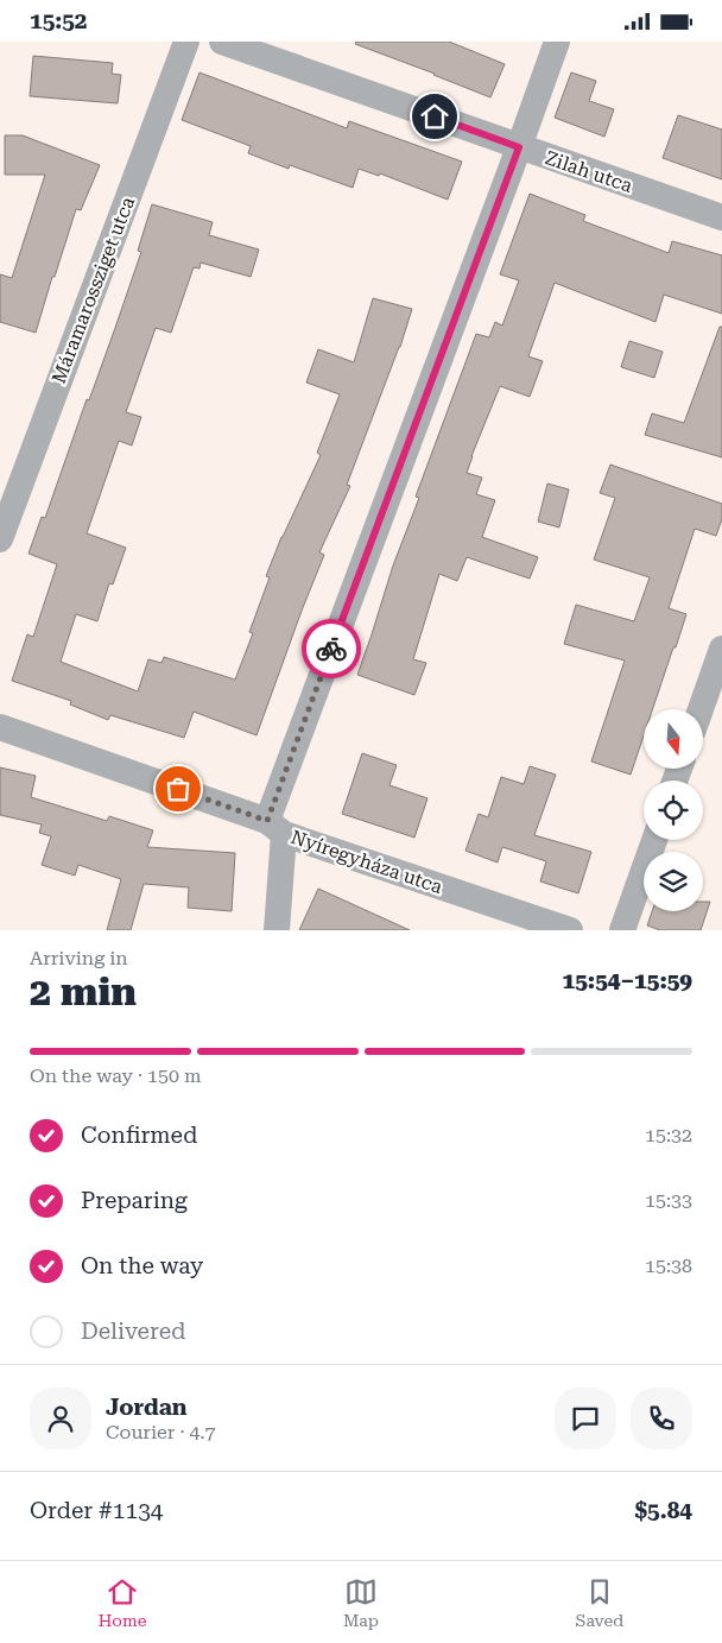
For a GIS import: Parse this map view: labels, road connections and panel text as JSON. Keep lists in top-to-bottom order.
{
  "streets": {
    "street": ["Zilah utca", "Máramarossziget utca", "Nyíregyháza utca"]
  },
  "north": "bottom",
  "page": {
    "status": "15:52",
    "heading": ["2 min", "Arriving in", "15:54–15:59"],
    "panel": [
      "Jordan",
      "Courier · 4.7",
      "Order #1134",
      "$5.84"
    ],
    "bar": "On the way · 150 m",
    "list": [
      ["Confirmed", "15:32"],
      ["Preparing", "15:33"],
      ["On the way", "15:38"],
      "Delivered"
    ],
    "tabs": ["Home", "Map", "Saved"]
  }
}
